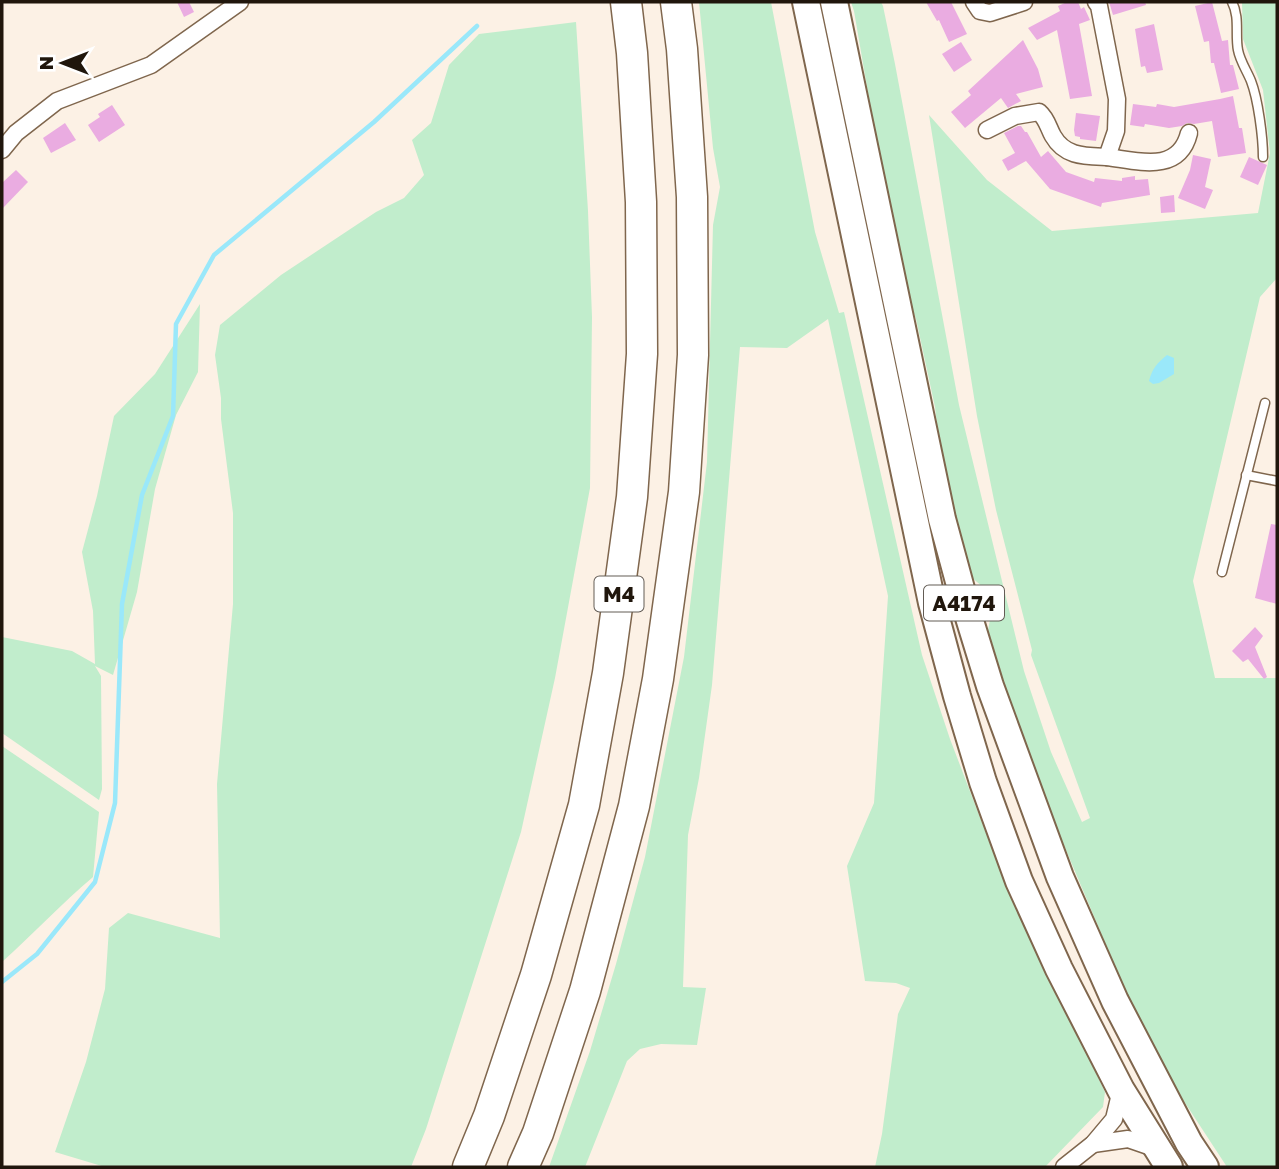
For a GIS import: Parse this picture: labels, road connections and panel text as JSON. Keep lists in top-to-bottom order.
{
  "streets": {
    "highway": ["M4", "A4174"]
  },
  "north": "left"
}
